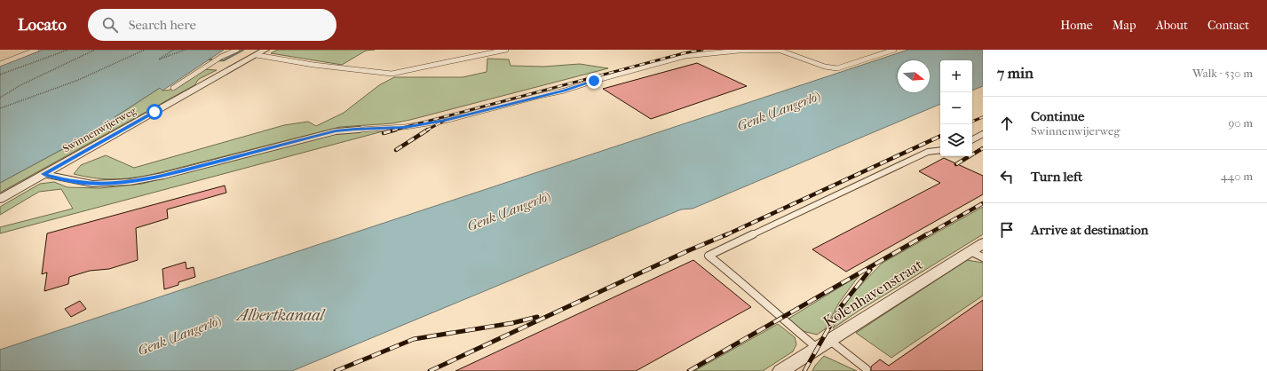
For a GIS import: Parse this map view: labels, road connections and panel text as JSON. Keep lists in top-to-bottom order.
{
  "streets": {
    "street": ["Swinnenwijerweg", "Kolenhavenstraat"]
  },
  "water": ["Genk (Langerlo)", "Albertkanaal"],
  "north": "right",
  "page": {
    "header": "Locato",
    "search": "Search here",
    "nav": [
      "Home",
      "Map",
      "About",
      "Contact"
    ],
    "heading": ["7 min", "Walk · 530 m"],
    "map_buttons": ["+", "−"],
    "list": [
      ["Continue", "Swinnenwijerweg", "90 m"],
      ["Turn left", "440 m"],
      "Arrive at destination"
    ]
  }
}
